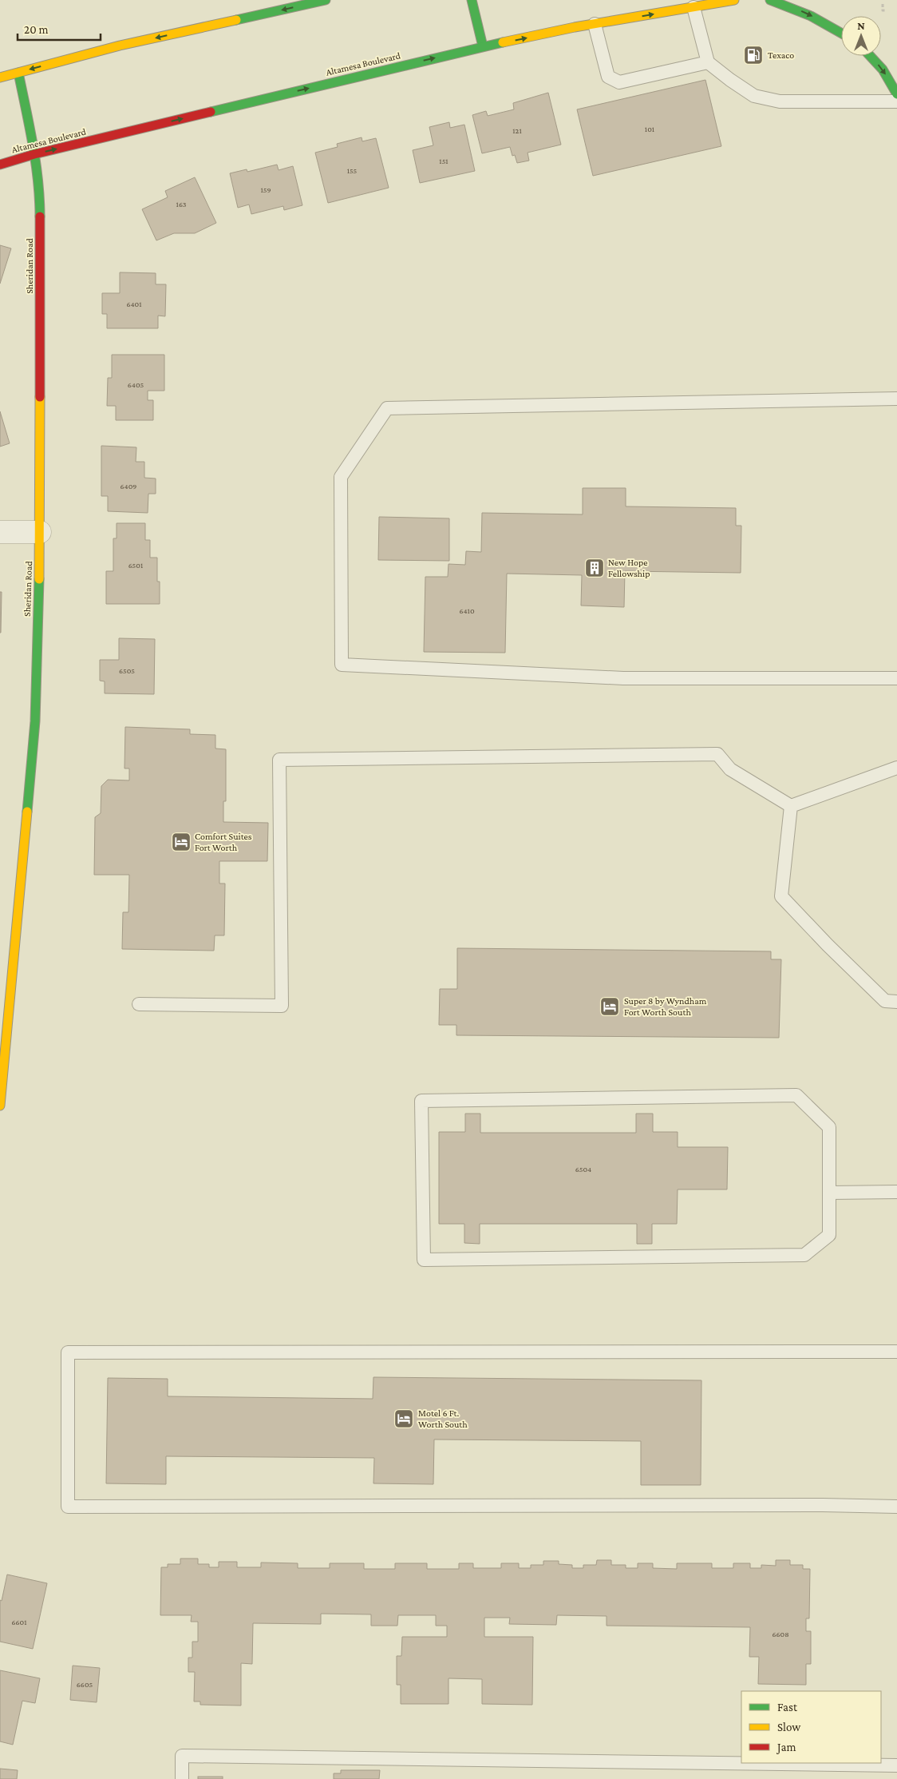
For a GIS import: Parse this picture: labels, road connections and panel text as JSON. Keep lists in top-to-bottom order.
{
  "streets": {
    "main road": ["Altamesa Boulevard", "Sheridan Road"]
  },
  "crossings": [
    ["Altamesa Boulevard", "Sheridan Road"]
  ],
  "one_way": ["Altamesa Boulevard"],
  "places": {
    "fuel station": ["Texaco"],
    "building": ["New Hope Fellowship"],
    "hotel": ["Comfort Suites Fort Worth", "Super 8 by Wyndham Fort Worth South", "Motel 6 Ft. Worth South"]
  },
  "house_numbers": [
    "101",
    "121",
    "151",
    "155",
    "159",
    "163",
    "6401",
    "6405",
    "6409",
    "6501",
    "6410",
    "6505",
    "6504",
    "6601",
    "6608",
    "6605"
  ],
  "legend": ["Fast", "Slow", "Jam"],
  "scale_bar": "20 m",
  "north": "top"
}
